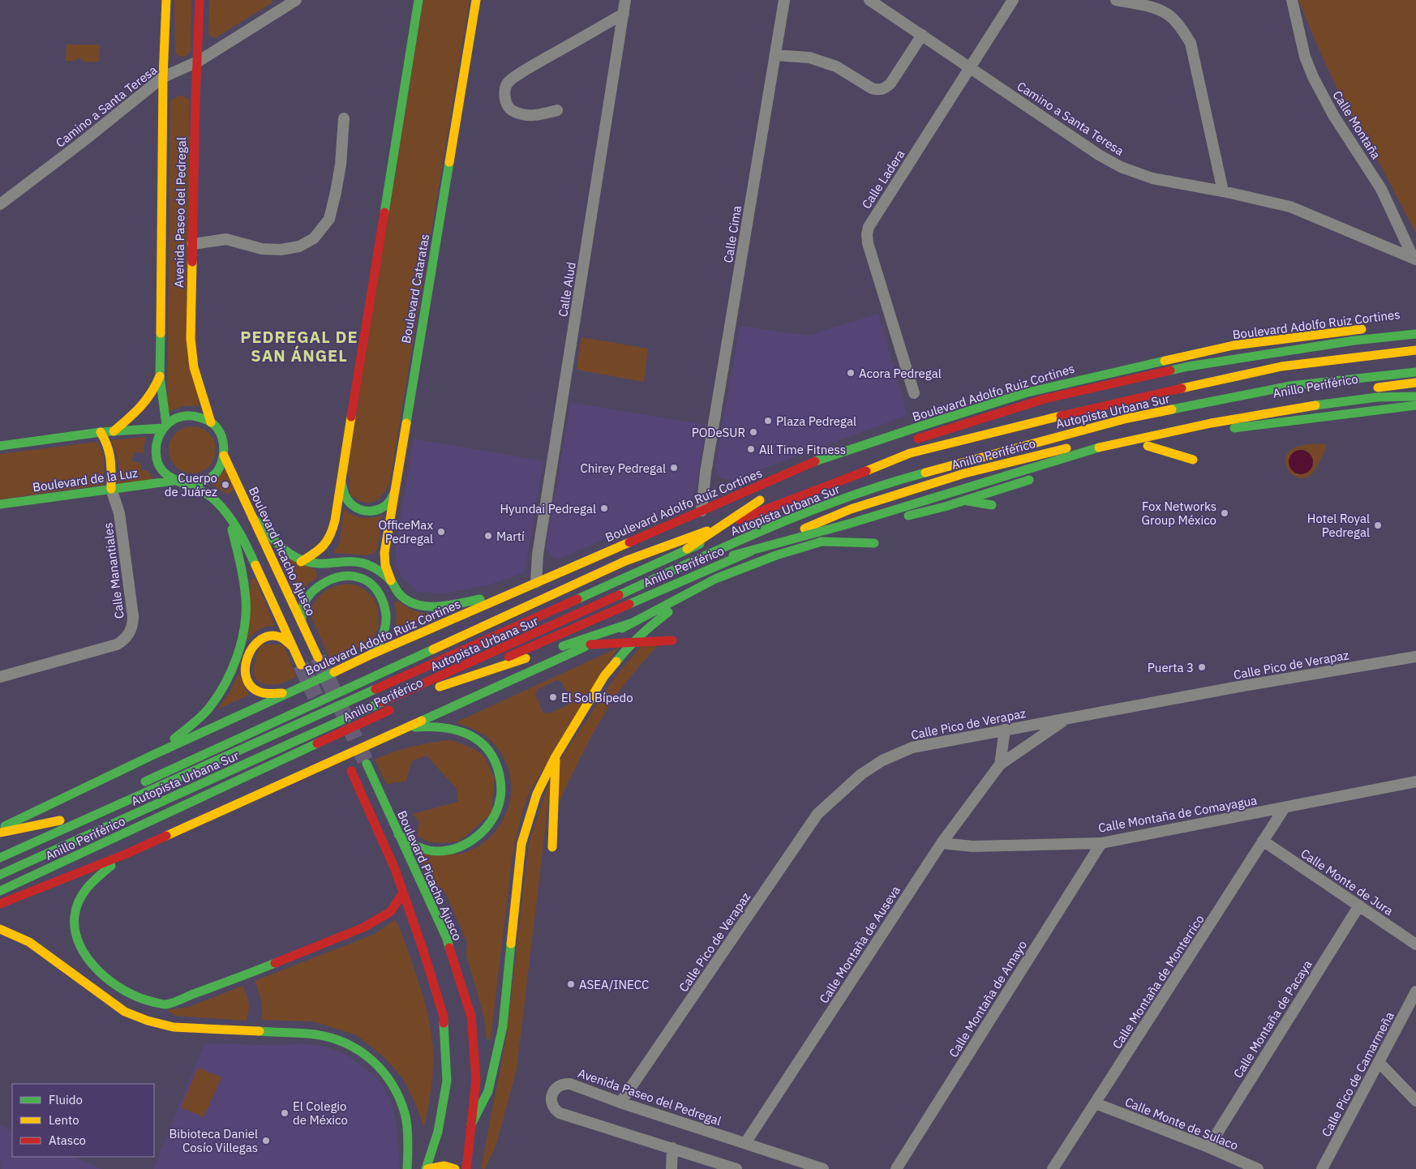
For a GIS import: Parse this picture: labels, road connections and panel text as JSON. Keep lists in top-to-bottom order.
{
  "streets": {
    "main road": [
      "Avenida Paseo del Pedregal",
      "Boulevard Cataratas",
      "Boulevard Adolfo Ruiz Cortines",
      "Anillo Periférico",
      "Autopista Urbana Sur",
      "Boulevard de la Luz",
      "Boulevard Picacho Ajusco"
    ],
    "street": [
      "Camino a Santa Teresa",
      "Calle Montaña",
      "Calle Ladera",
      "Calle Cima",
      "Calle Alud",
      "Calle Manantiales",
      "Calle Pico de Verapaz",
      "Calle Montaña de Comayagua",
      "Calle Monte de Jura",
      "Calle Montaña de Auseva",
      "Calle Montaña de Monterrico",
      "Calle Montaña de Amayo",
      "Calle Montaña de Pacaya",
      "Calle Pico de Camarmeña",
      "Calle Monte de Sulaco"
    ]
  },
  "crossings": [
    ["Camino a Santa Teresa", "Calle Montaña"],
    ["Camino a Santa Teresa", "Calle Ladera"],
    ["Camino a Santa Teresa", "Avenida Paseo del Pedregal"],
    ["Avenida Paseo del Pedregal", "Boulevard de la Luz"],
    ["Avenida Paseo del Pedregal", "Boulevard Picacho Ajusco"],
    ["Avenida Paseo del Pedregal", "Calle Pico de Verapaz"],
    ["Avenida Paseo del Pedregal", "Calle Montaña de Auseva"],
    ["Calle Cima", "Boulevard Adolfo Ruiz Cortines"],
    ["Calle Alud", "Boulevard Adolfo Ruiz Cortines"],
    ["Boulevard de la Luz", "Boulevard Picacho Ajusco"],
    ["Boulevard de la Luz", "Calle Manantiales"],
    ["Calle Pico de Verapaz", "Calle Montaña de Auseva"],
    ["Calle Montaña de Comayagua", "Calle Montaña de Auseva"],
    ["Calle Montaña de Comayagua", "Calle Montaña de Monterrico"],
    ["Calle Montaña de Comayagua", "Calle Montaña de Amayo"],
    ["Calle Monte de Jura", "Calle Montaña de Monterrico"],
    ["Calle Monte de Jura", "Calle Montaña de Pacaya"],
    ["Calle Montaña de Monterrico", "Calle Monte de Sulaco"],
    ["Calle Montaña de Pacaya", "Calle Monte de Sulaco"]
  ],
  "districts": ["PEDREGAL DE SAN ÁNGEL"],
  "places": [
    "Acora Pedregal",
    "Plaza Pedregal",
    "PODeSUR",
    "All Time Fitness",
    "Chirey Pedregal",
    "Cuerpo de Juárez",
    "Hyundai Pedregal",
    "Fox Networks Group México",
    "Hotel Royal Pedregal",
    "OfficeMax Pedregal",
    "Martí",
    "Puerta 3",
    "El Sol Bípedo",
    "ASEA/INECC",
    "El Colegio de México",
    "Bibioteca Daniel Cosío Villegas"
  ],
  "legend": ["Fluido", "Lento", "Atasco"]
}
